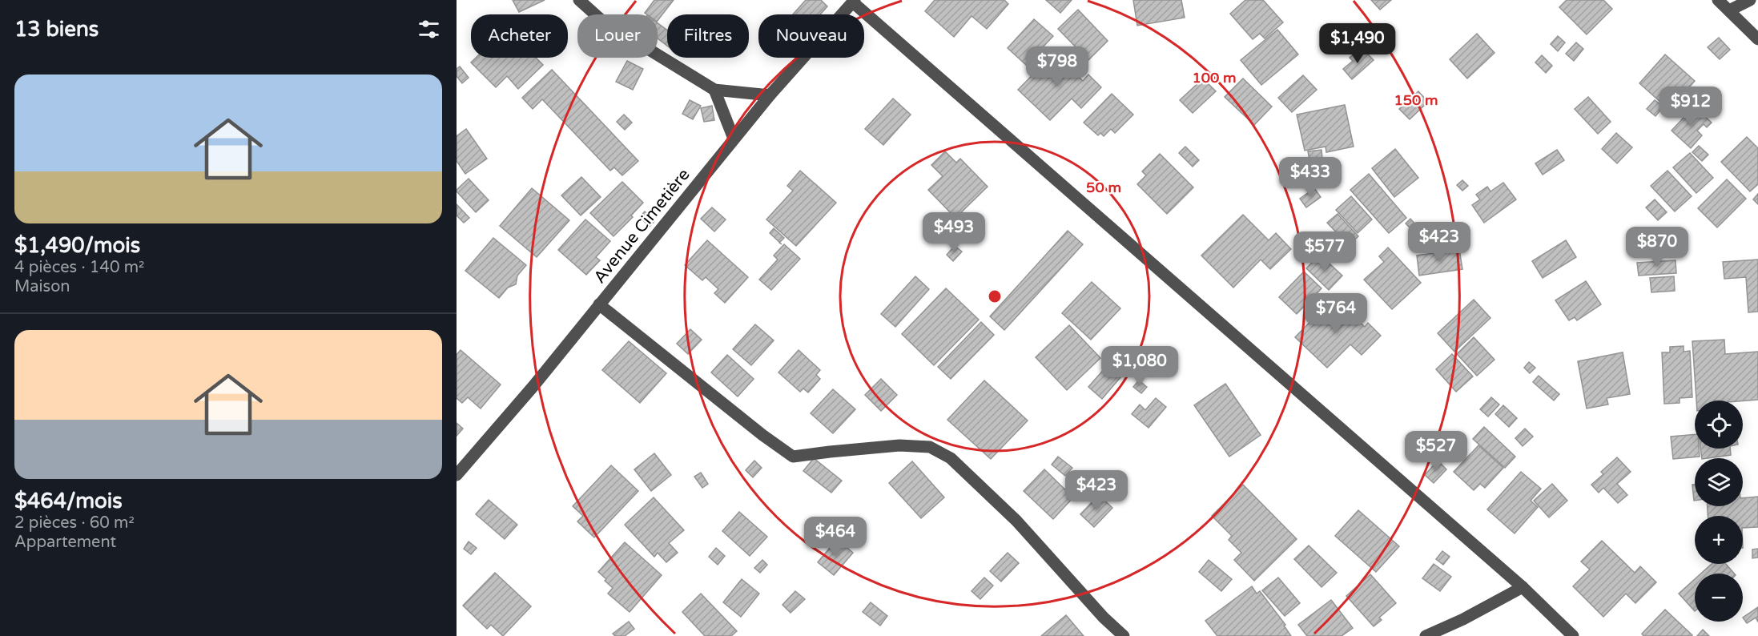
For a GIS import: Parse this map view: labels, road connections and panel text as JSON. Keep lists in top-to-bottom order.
{
  "streets": {
    "street": ["Avenue Cimetière"]
  },
  "page": {
    "heading": "13 biens",
    "chip": [
      "Acheter",
      "Louer",
      "Filtres",
      "Nouveau"
    ],
    "price": [
      "$1,490",
      "$798",
      "$912",
      "$433",
      "$493",
      "$423",
      "$870",
      "$577",
      "$764",
      "$1,080",
      "$527",
      "$423",
      "$464"
    ],
    "list": [
      {
        "name": "$1,490/mois",
        "note": "4 pièces · 140 m² · Maison"
      },
      {
        "name": "$464/mois",
        "note": "2 pièces · 60 m² · Appartement"
      }
    ],
    "map_buttons": ["+", "−"]
  },
  "rings": ["100 m", "150 m", "50 m"]
}
